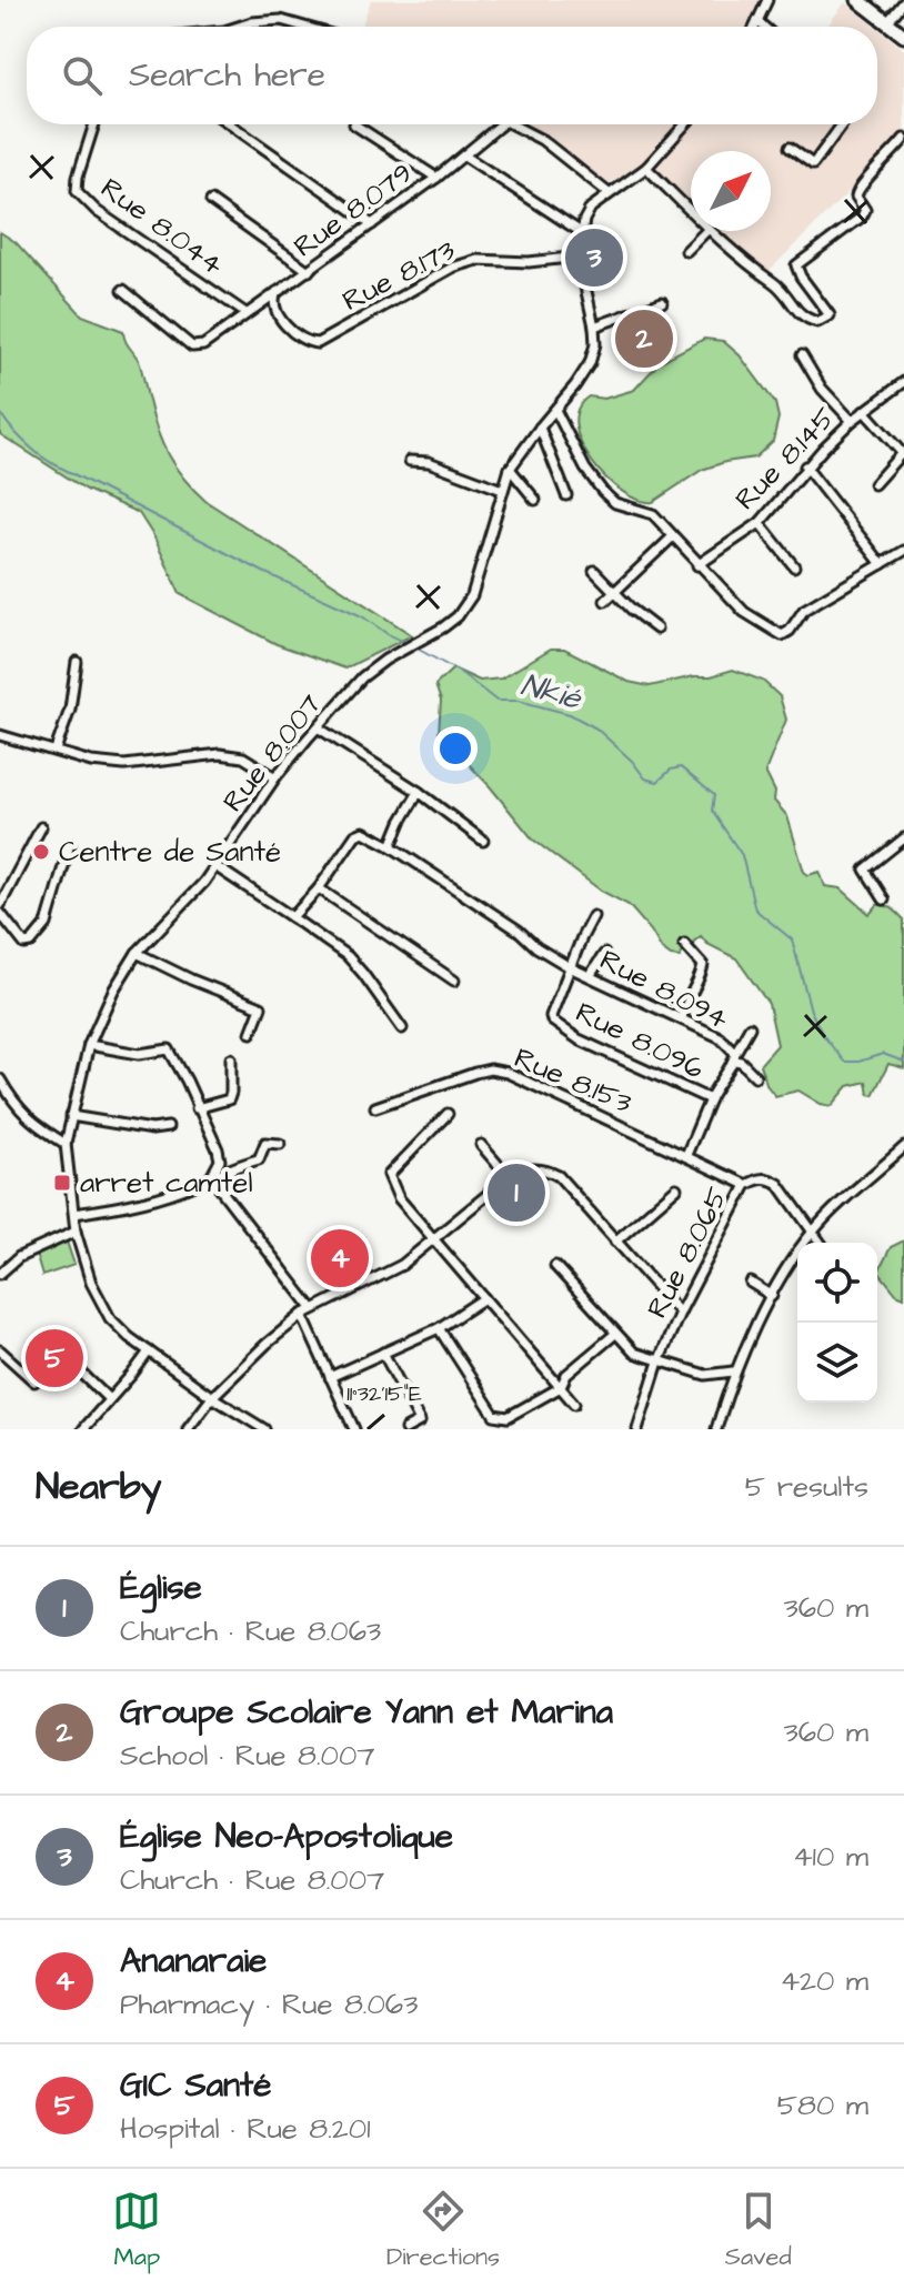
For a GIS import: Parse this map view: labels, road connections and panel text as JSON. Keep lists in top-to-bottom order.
{
  "streets": {
    "street": [
      "Rue 8.079",
      "Rue 8.044",
      "Rue 8.173",
      "Rue 8.145",
      "Rue 8.007",
      "Rue 8.094",
      "Rue 8.096",
      "Rue 8.153",
      "Rue 8.065"
    ]
  },
  "crossings": [
    ["Rue 8.079", "Rue 8.044"],
    ["Rue 8.079", "Rue 8.173"],
    ["Rue 8.173", "Rue 8.007"],
    ["Rue 8.094", "Rue 8.096"],
    ["Rue 8.096", "Rue 8.153"],
    ["Rue 8.153", "Rue 8.065"]
  ],
  "water": ["Nkié"],
  "places": {
    "other": ["Centre de Santé"],
    "transit": ["arret camtel"]
  },
  "north": "top right",
  "page": {
    "search": "Search here",
    "pins": [
      "3",
      "2",
      "1",
      "4",
      "5"
    ],
    "heading": ["Nearby", "5 results"],
    "list": [
      {
        "mark": "1",
        "name": "Église",
        "note": "Church · Rue 8.063",
        "value": "360 m"
      },
      {
        "mark": "2",
        "name": "Groupe Scolaire Yann et Marina",
        "note": "School · Rue 8.007",
        "value": "360 m"
      },
      {
        "mark": "3",
        "name": "Église Neo-Apostolique",
        "note": "Church · Rue 8.007",
        "value": "410 m"
      },
      {
        "mark": "4",
        "name": "Ananaraie",
        "note": "Pharmacy · Rue 8.063",
        "value": "420 m"
      },
      {
        "mark": "5",
        "name": "GIC Santé",
        "note": "Hospital · Rue 8.201",
        "value": "580 m"
      }
    ],
    "nav": ["Map", "Directions", "Saved"]
  },
  "coordinates": ["11°32'15\"E"]
}
